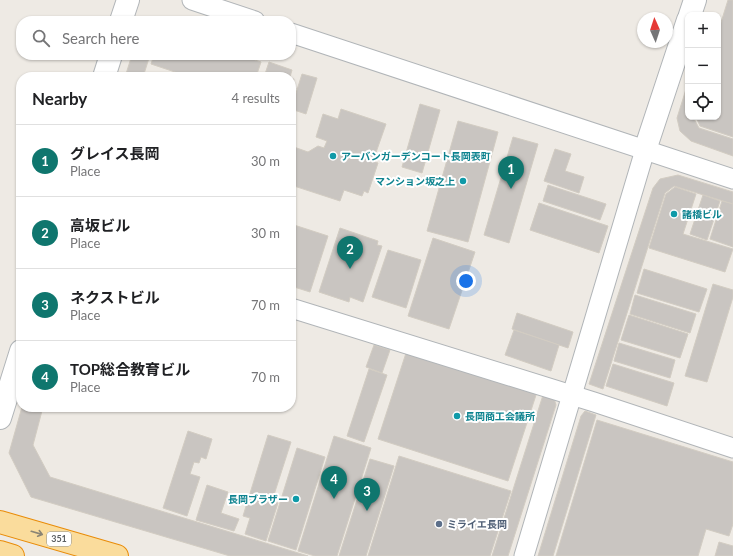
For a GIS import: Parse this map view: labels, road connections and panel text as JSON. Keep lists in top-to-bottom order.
{
  "streets": {
    "highway": ["351"]
  },
  "places": [
    "アーバンガーデンコート長岡表町",
    "マンション坂之上",
    "諸橋ビル",
    "長岡商工会議所",
    "長岡ブラザー",
    "ミライエ長岡"
  ],
  "north": "top",
  "page": {
    "map_buttons": ["+", "−"],
    "search": "Search here",
    "heading": ["Nearby", "4 results"],
    "list": [
      {
        "mark": "1",
        "name": "グレイス長岡",
        "note": "Place",
        "value": "30 m"
      },
      {
        "mark": "2",
        "name": "高坂ビル",
        "note": "Place",
        "value": "30 m"
      },
      {
        "mark": "3",
        "name": "ネクストビル",
        "note": "Place",
        "value": "70 m"
      },
      {
        "mark": "4",
        "name": "TOP総合教育ビル",
        "note": "Place",
        "value": "70 m"
      }
    ],
    "pins": [
      "1",
      "2",
      "4",
      "3"
    ]
  }
}
